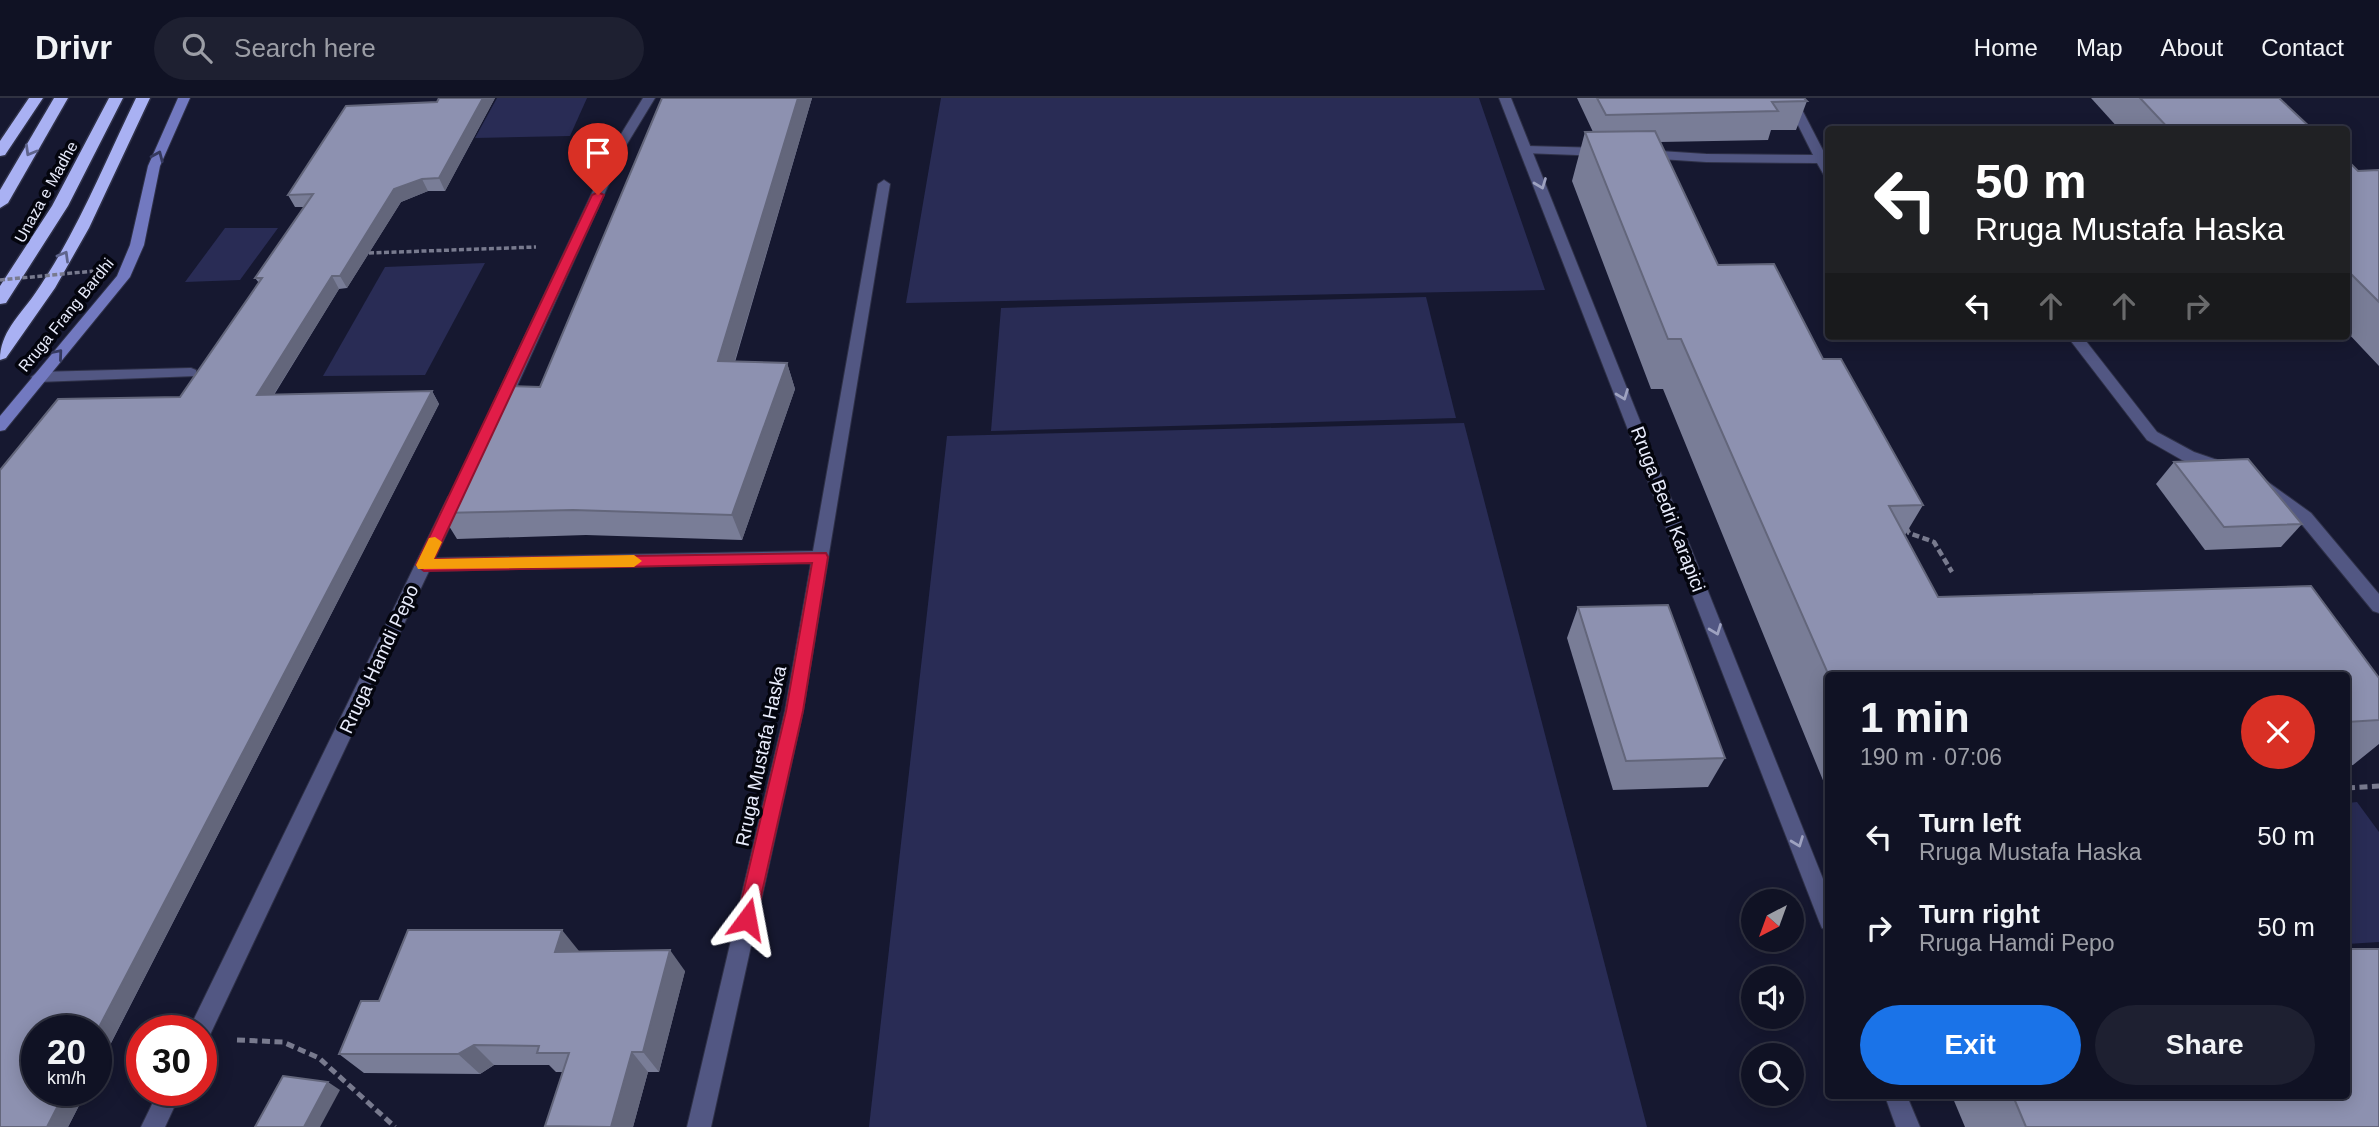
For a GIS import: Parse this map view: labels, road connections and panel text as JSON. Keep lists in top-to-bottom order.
{
  "streets": {
    "highway": ["Unaza e Madhe"],
    "main road": ["Rruga Frang Bardhi"],
    "street": ["Rruga Bedri Karapici", "Rruga Hamdi Pepo", "Rruga Mustafa Haska"]
  },
  "one_way": ["Rruga Frang Bardhi", "Rruga Bedri Karapici"],
  "north": "bottom left",
  "page": {
    "header": "Drivr",
    "search": "Search here",
    "nav": [
      "Home",
      "Map",
      "About",
      "Contact"
    ],
    "turn": ["50 m", "Rruga Mustafa Haska"],
    "heading": ["1 min", "190 m · 07:06"],
    "list": [
      {
        "name": "Turn left",
        "note": "Rruga Mustafa Haska",
        "value": "50 m"
      },
      {
        "name": "Turn right",
        "note": "Rruga Hamdi Pepo",
        "value": "50 m"
      }
    ],
    "buttons": ["Exit", "Share"],
    "speed": "20 km/h",
    "limit": "30"
  }
}
